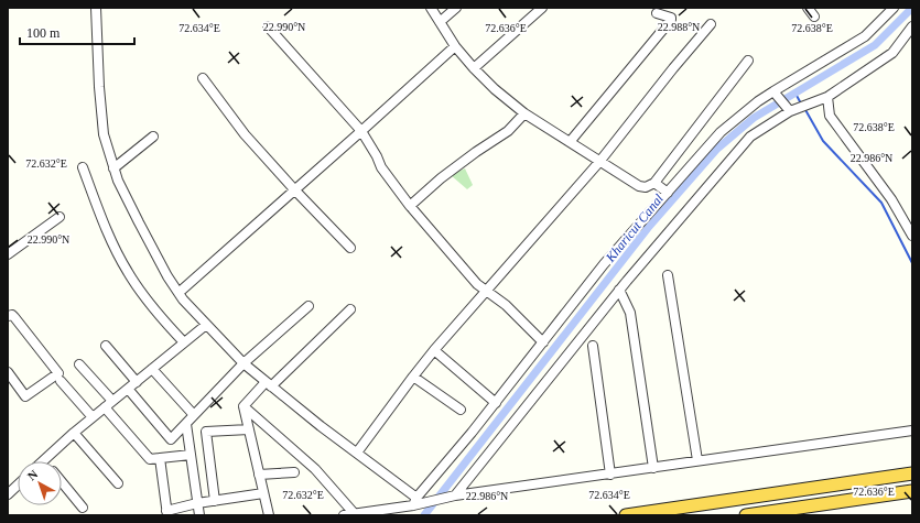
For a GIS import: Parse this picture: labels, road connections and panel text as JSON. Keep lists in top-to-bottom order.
{
  "water": ["Kharicut Canal"],
  "scale_bar": "100 m",
  "north": "top left",
  "coordinates": [
    "22.990°N",
    "22.988°N",
    "72.634°E",
    "72.636°E",
    "72.638°E",
    "22.986°N",
    "72.632°E"
  ]
}
